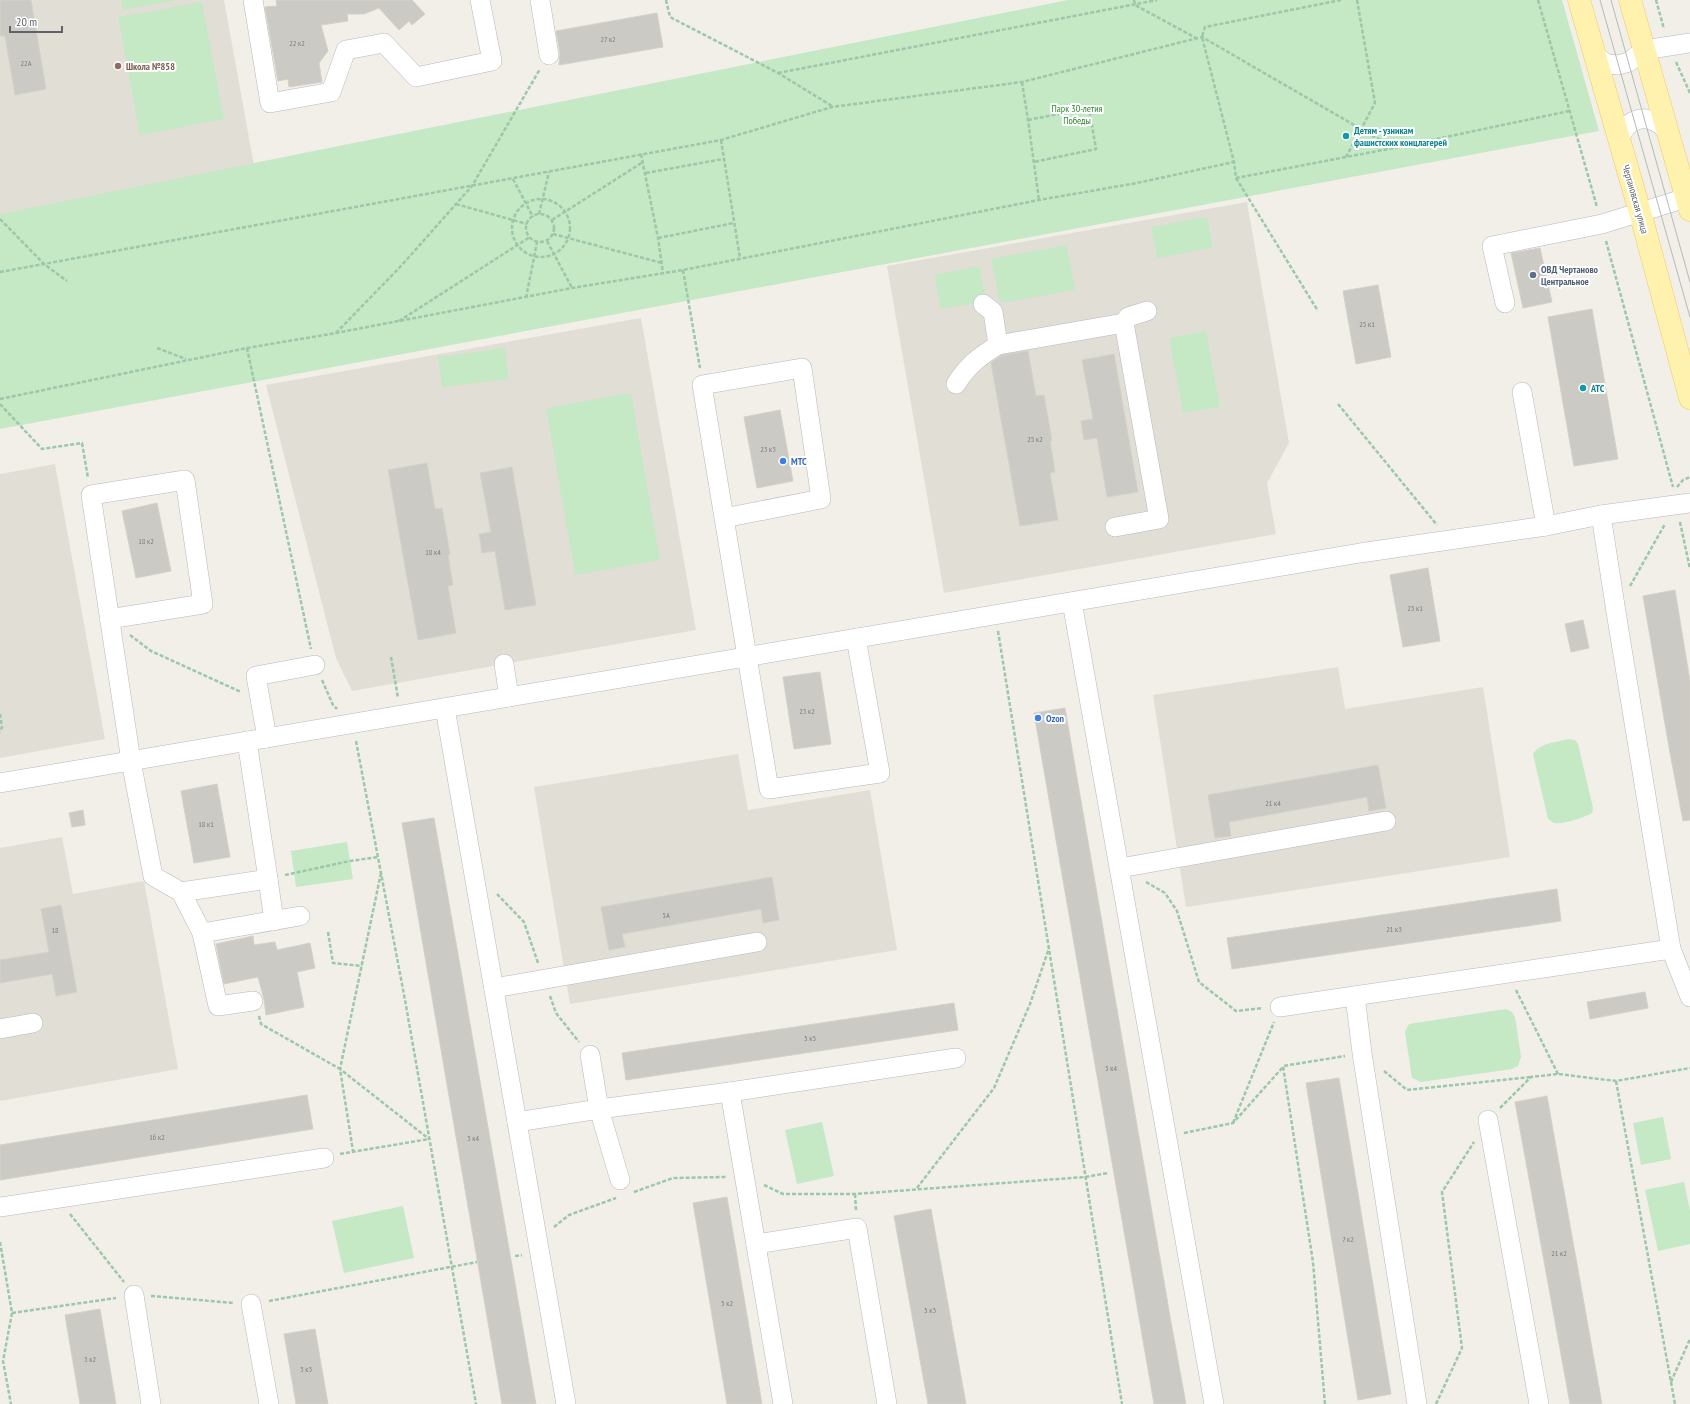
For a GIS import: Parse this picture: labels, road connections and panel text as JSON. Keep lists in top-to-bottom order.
{
  "streets": {
    "main road": ["Чертановская улица"]
  },
  "parks": ["Парк 30-летия Победы"],
  "places": [
    "Школа №858",
    "Детям - узникам фашистских концлагерей",
    "ОВД Чертаново Центральное",
    "АТС",
    "МТС",
    "Ozon"
  ],
  "house_numbers": [
    "27 к2",
    "22 к2",
    "22А",
    "25 к1",
    "25 к2",
    "23 к3",
    "18 к2",
    "18 к4",
    "23 к1",
    "23 к2",
    "21 к4",
    "18 к1",
    "5А",
    "21 к3",
    "18",
    "5 к5",
    "5 к4",
    "16 к2",
    "3 к4",
    "7 к2",
    "21 к2",
    "5 к2",
    "5 к3",
    "3 к2",
    "3 к3"
  ],
  "scale_bar": "20 m"
}
